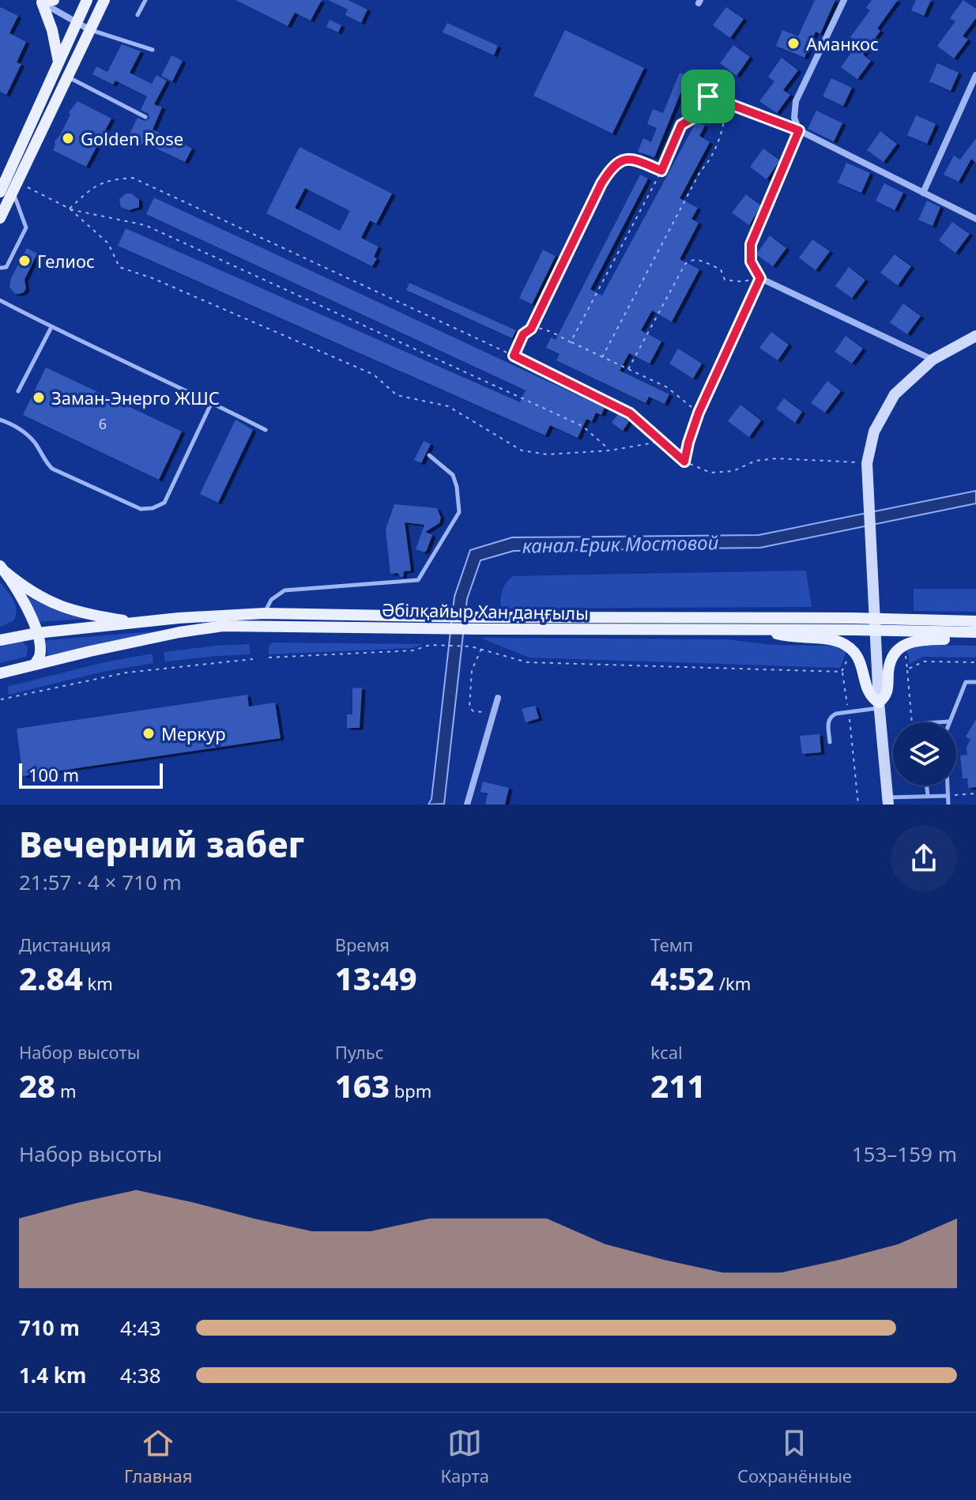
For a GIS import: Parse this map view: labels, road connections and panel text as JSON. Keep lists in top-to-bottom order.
{
  "streets": {
    "main road": ["Әбілқайыр Хан даңғылы"]
  },
  "water": ["канал Ерик Мостовой"],
  "places": [
    "Аманкос",
    "Golden Rose",
    "Гелиос",
    "Заман-Энерго ЖШС",
    "Меркур"
  ],
  "house_numbers": ["6"],
  "scale_bar": "100 m",
  "page": {
    "scale": "100 m",
    "heading": ["Вечерний забег", "21:57 · 4 × 710 m"],
    "stats": [
      ["Дистанция", "2.84 km"],
      ["Время", "13:49"],
      ["Темп", "4:52 /km"],
      ["Набор высоты", "28 m"],
      ["Пульс", "163 bpm"],
      ["kcal", "211"]
    ],
    "chart": ["Набор высоты", "153–159 m"],
    "list": [
      {
        "name": "710 m",
        "note": "4:43"
      },
      {
        "name": "1.4 km",
        "note": "4:38"
      }
    ],
    "tabs": ["Главная", "Карта", "Сохранённые"]
  }
}
